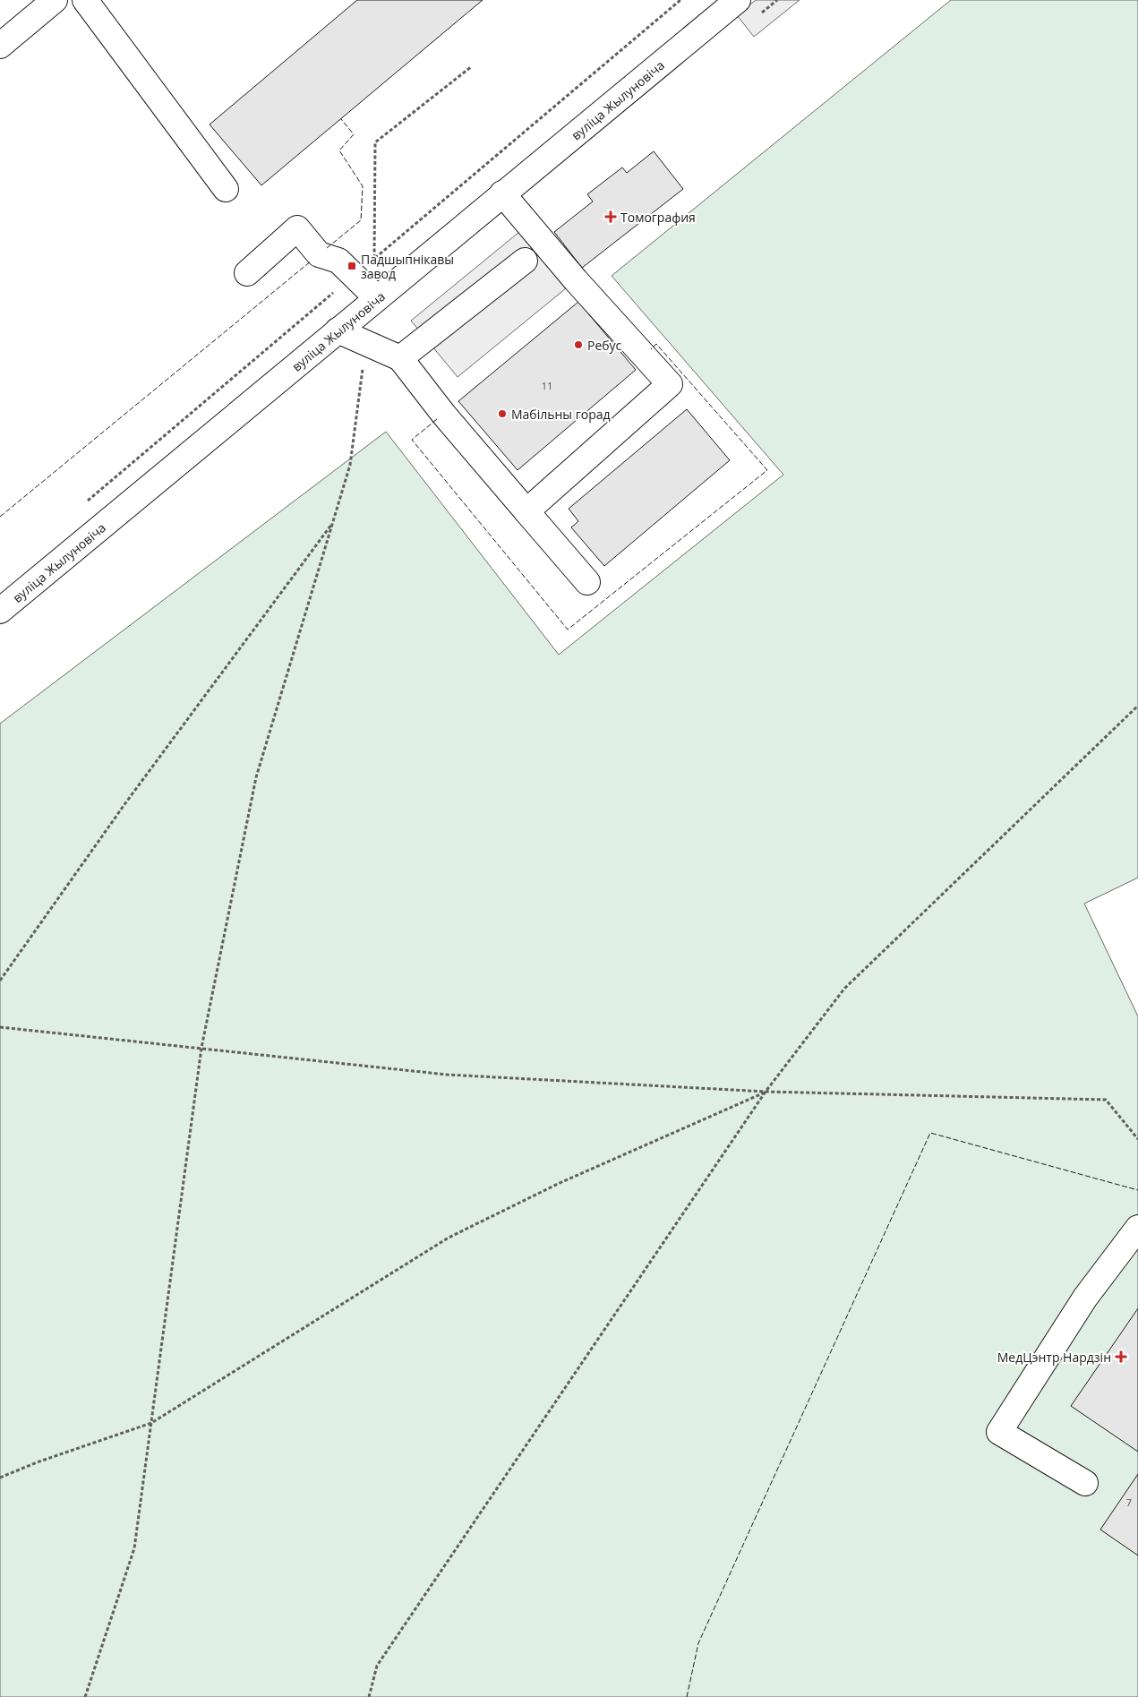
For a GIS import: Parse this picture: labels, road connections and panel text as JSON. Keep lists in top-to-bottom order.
{
  "streets": {
    "street": ["вуліца Жылуновіча"]
  },
  "places": {
    "health": ["Томография", "МедЦэнтр Нардзін"],
    "transit": ["Падшыпнікавы завод"],
    "other": ["Ребус", "Мабільны горад"]
  },
  "house_numbers": ["11", "7"]
}
